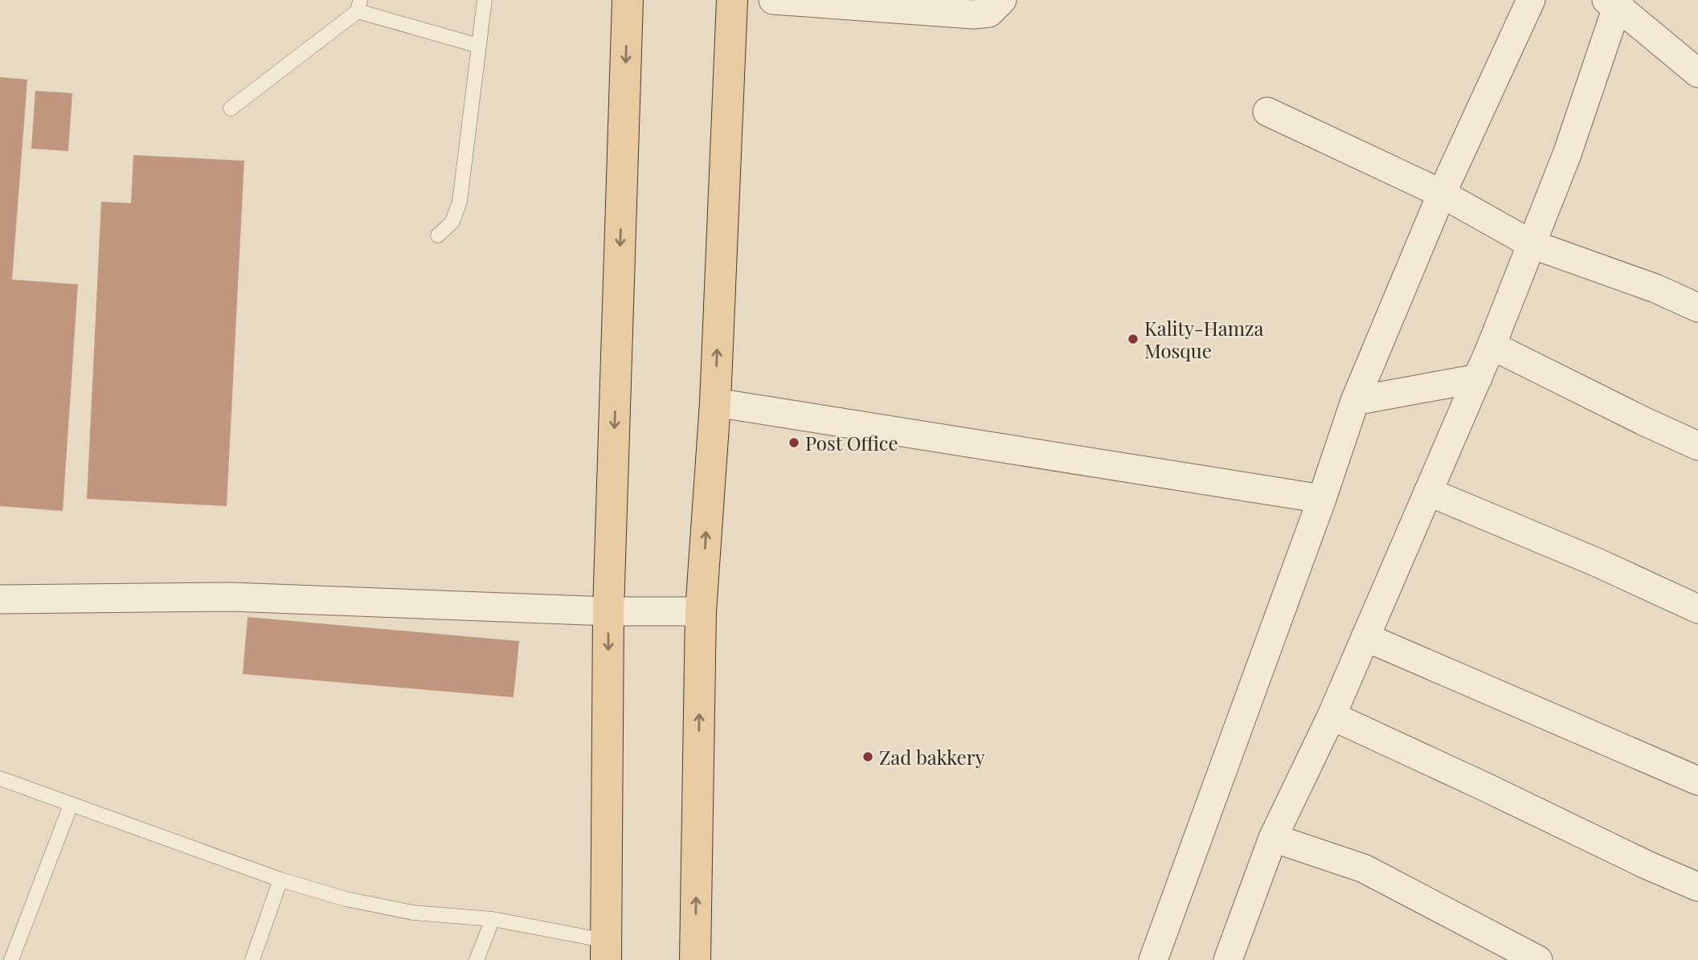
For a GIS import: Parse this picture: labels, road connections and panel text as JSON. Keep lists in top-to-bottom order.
{
  "places": ["Kality-Hamza Mosque", "Post Office", "Zad bakkery"]
}
